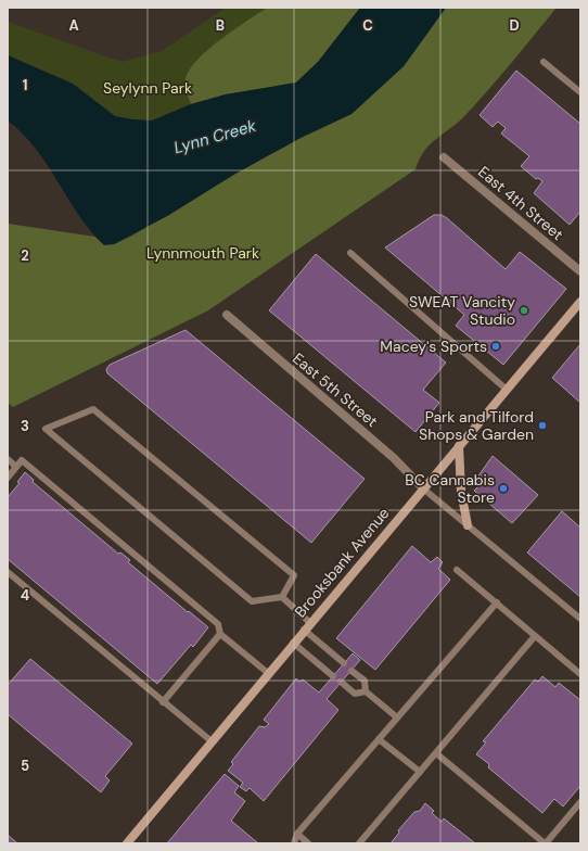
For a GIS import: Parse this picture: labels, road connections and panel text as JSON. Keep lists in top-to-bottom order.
{
  "streets": {
    "main road": ["Brooksbank Avenue"],
    "street": ["East 4th Street", "East 5th Street"]
  },
  "crossings": [
    ["East 5th Street", "Brooksbank Avenue"]
  ],
  "water": ["Lynn Creek"],
  "parks": ["Seylynn Park", "Lynnmouth Park"],
  "places": [
    "SWEAT Vancity Studio",
    "Macey's Sports",
    "Park and Tilford Shops & Garden",
    "BC Cannabis Store"
  ],
  "grid": {
    "columns": [
      "A",
      "B",
      "C",
      "D"
    ],
    "rows": [
      "1",
      "2",
      "3",
      "4",
      "5"
    ]
  }
}
